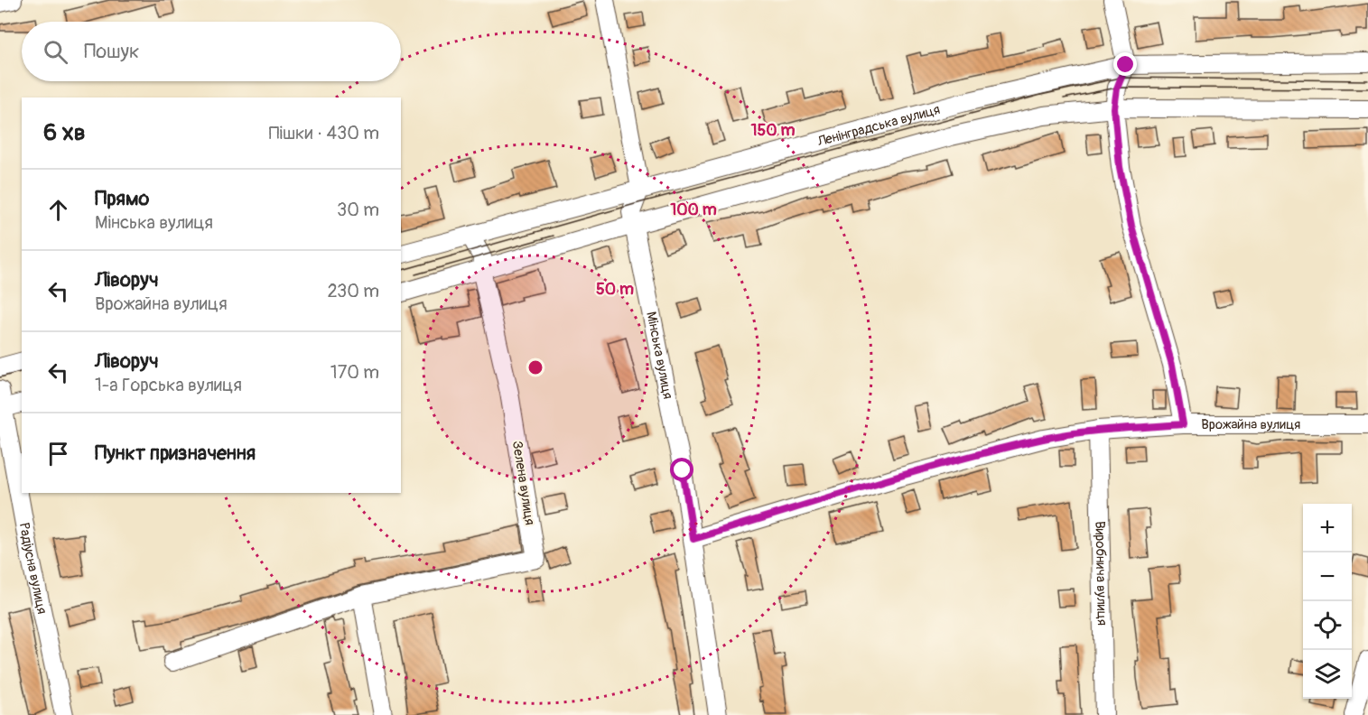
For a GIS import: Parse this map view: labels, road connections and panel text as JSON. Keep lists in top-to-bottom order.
{
  "streets": {
    "street": [
      "Ленінградська вулиця",
      "Мінська вулиця",
      "Врожайна вулиця",
      "Зелена вулиця",
      "Радіусна вулиця",
      "Виробнича вулиця"
    ]
  },
  "crossings": [
    ["Ленінградська вулиця", "Мінська вулиця"],
    ["Ленінградська вулиця", "Зелена вулиця"],
    ["Мінська вулиця", "Врожайна вулиця"],
    ["Врожайна вулиця", "Виробнича вулиця"]
  ],
  "page": {
    "search": "Пошук",
    "heading": ["6 хв", "Пішки · 430 m"],
    "list": [
      ["Прямо", "Мінська вулиця", "30 m"],
      ["Ліворуч", "Врожайна вулиця", "230 m"],
      ["Ліворуч", "1-а Горська вулиця", "170 m"],
      "Пункт призначення"
    ],
    "map_buttons": ["+", "−"]
  },
  "rings": ["150 m", "100 m", "50 m"]
}
